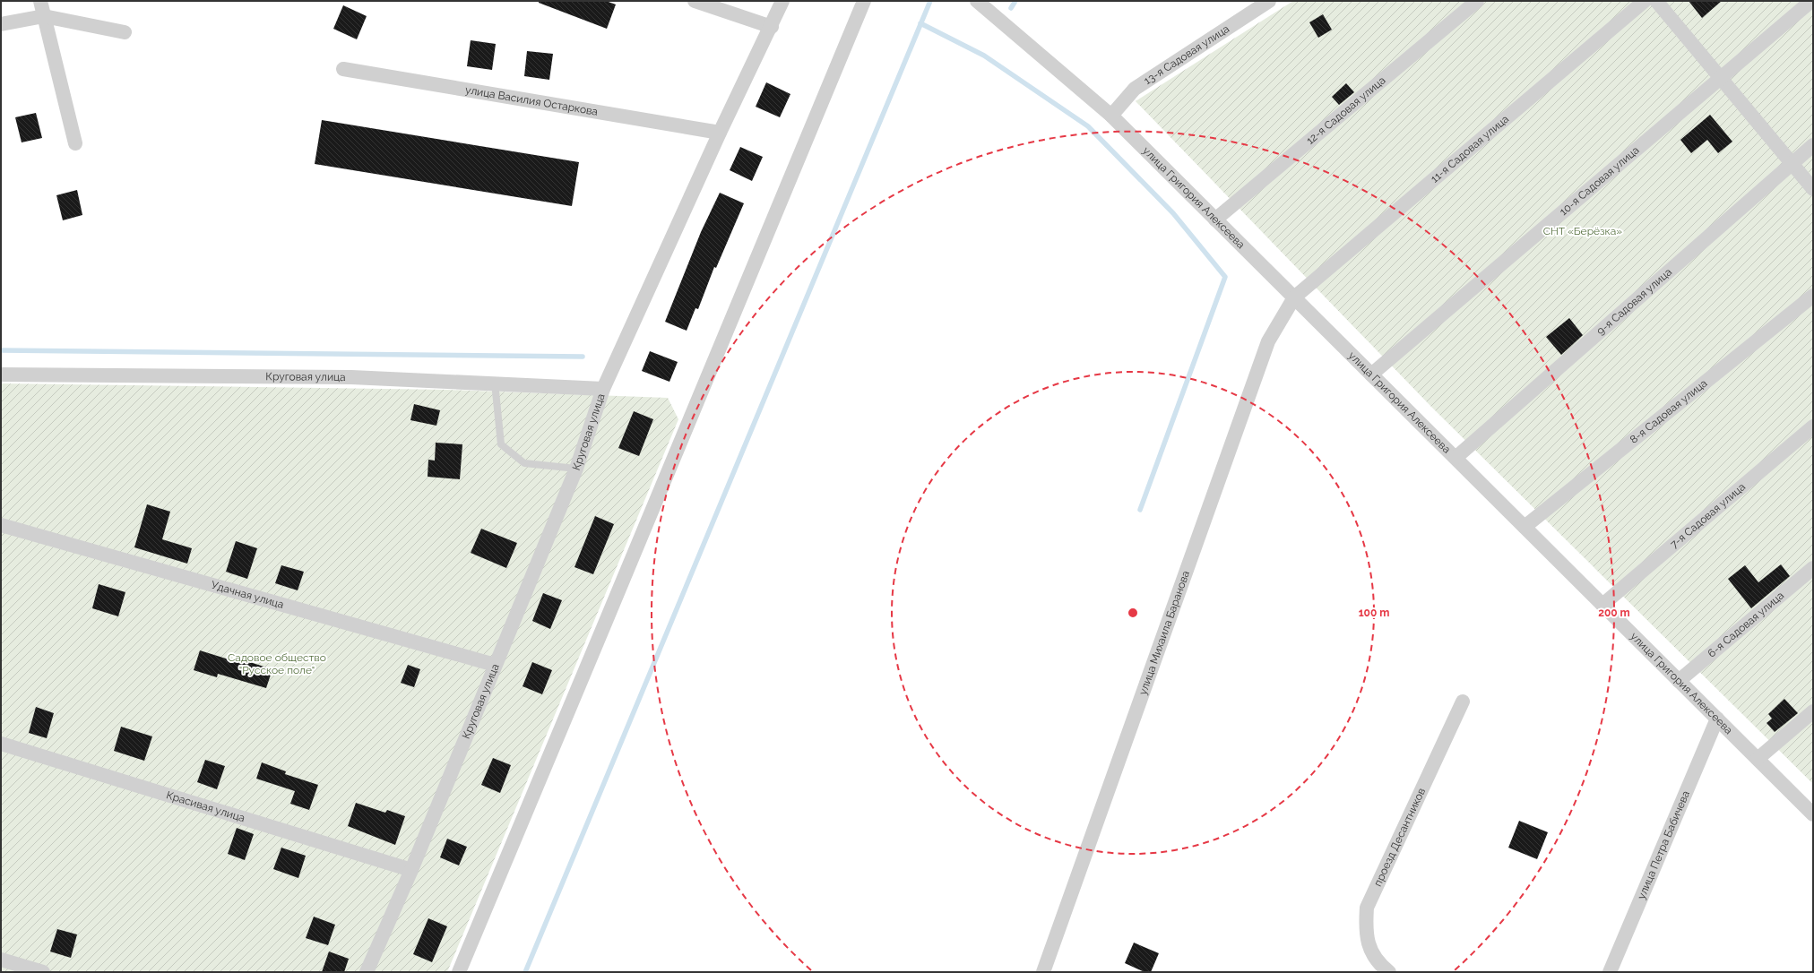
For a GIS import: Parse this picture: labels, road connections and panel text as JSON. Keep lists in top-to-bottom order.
{
  "streets": {
    "street": [
      "13-я Садовая улица",
      "улица Василия Остаркова",
      "12-я Садовая улица",
      "11-я Садовая улица",
      "10-я Садовая улица",
      "улица Григория Алексеева",
      "9-я Садовая улица",
      "Круговая улица",
      "8-я Садовая улица",
      "7-я Садовая улица",
      "Удачная улица",
      "6-я Садовая улица",
      "улица Михаила Баранова",
      "Красивая улица",
      "проезд Десантников",
      "улица Петра Бабичева"
    ]
  },
  "crossings": [
    ["13-я Садовая улица", "улица Григория Алексеева"],
    ["12-я Садовая улица", "улица Григория Алексеева"],
    ["11-я Садовая улица", "улица Григория Алексеева"],
    ["11-я Садовая улица", "улица Михаила Баранова"],
    ["10-я Садовая улица", "улица Григория Алексеева"],
    ["улица Григория Алексеева", "9-я Садовая улица"],
    ["улица Григория Алексеева", "8-я Садовая улица"],
    ["улица Григория Алексеева", "7-я Садовая улица"],
    ["улица Григория Алексеева", "6-я Садовая улица"],
    ["улица Григория Алексеева", "улица Михаила Баранова"],
    ["улица Григория Алексеева", "улица Петра Бабичева"],
    ["Круговая улица", "Удачная улица"],
    ["Круговая улица", "Красивая улица"]
  ],
  "parks": ["СНТ «Берёзка»", "Садовое общество \"Русское поле\""],
  "rings": ["100 m", "200 m"]
}
